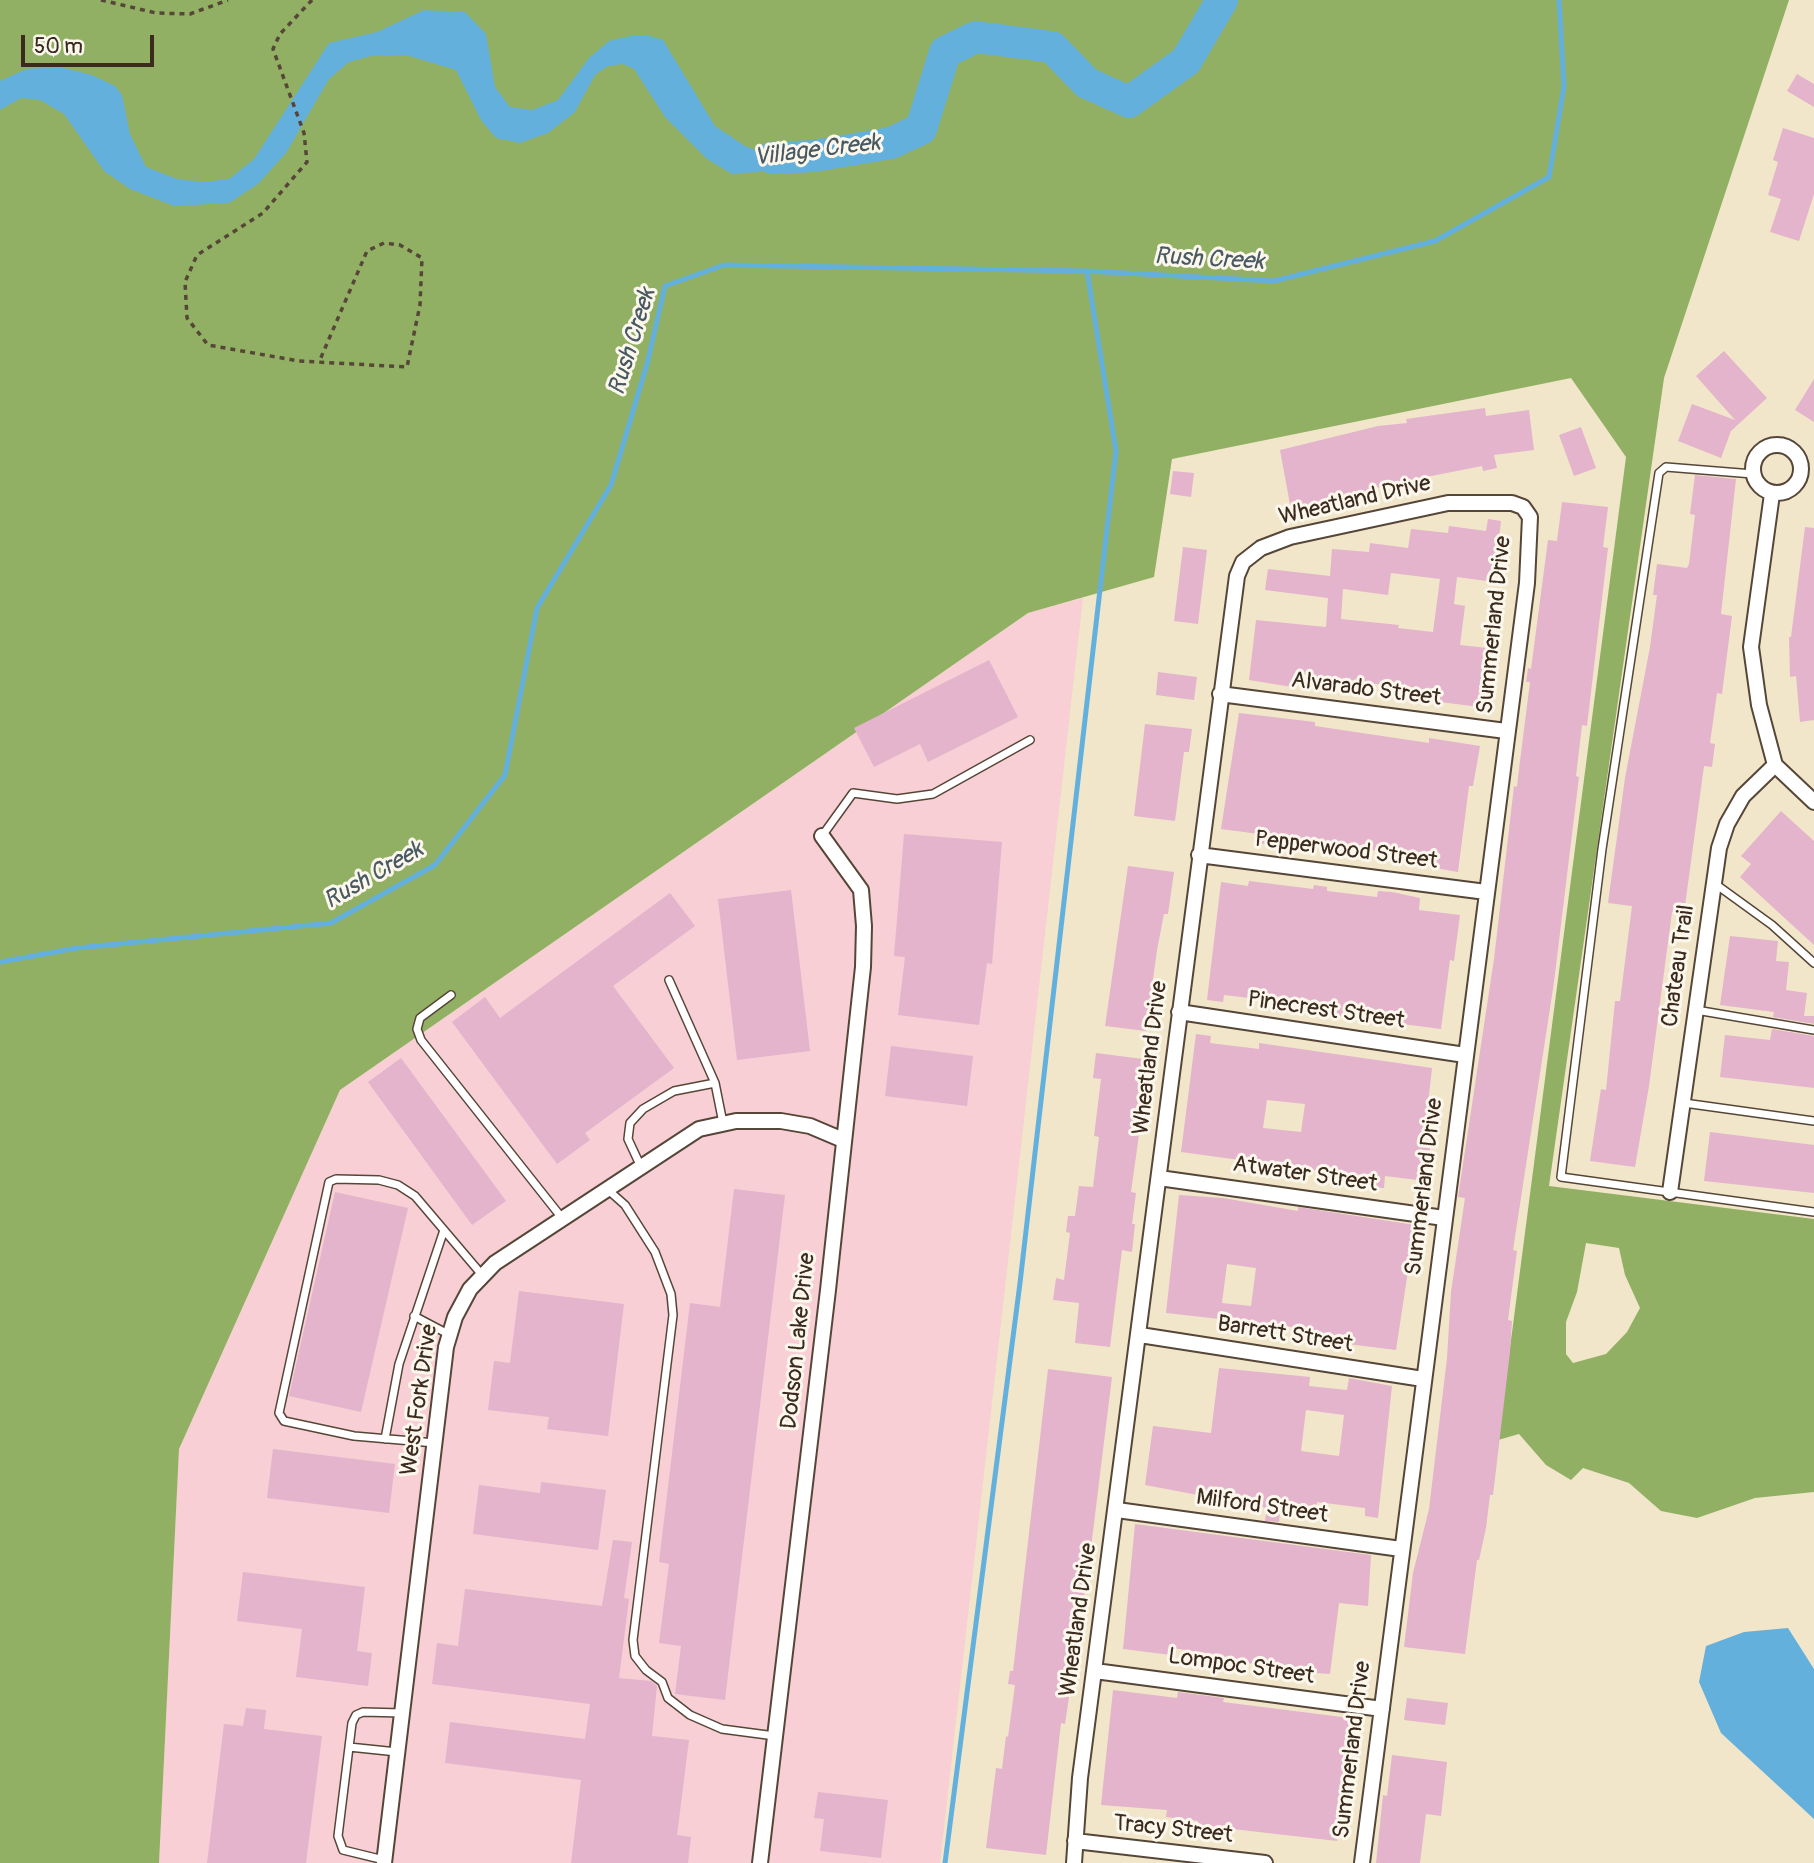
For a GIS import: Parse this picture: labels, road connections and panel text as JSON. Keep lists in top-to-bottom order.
{
  "streets": {
    "street": [
      "Wheatland Drive",
      "Summerland Drive",
      "Alvarado Street",
      "Pepperwood Street",
      "Chateau Trail",
      "Pinecrest Street",
      "Atwater Street",
      "Barrett Street",
      "Dodson Lake Drive",
      "West Fork Drive",
      "Milford Street",
      "Lompoc Street",
      "Tracy Street"
    ]
  },
  "crossings": [
    ["Wheatland Drive", "Summerland Drive"],
    ["Wheatland Drive", "Alvarado Street"],
    ["Wheatland Drive", "Pepperwood Street"],
    ["Wheatland Drive", "Pinecrest Street"],
    ["Wheatland Drive", "Atwater Street"],
    ["Wheatland Drive", "Barrett Street"],
    ["Wheatland Drive", "Milford Street"],
    ["Wheatland Drive", "Lompoc Street"],
    ["Wheatland Drive", "Tracy Street"],
    ["Summerland Drive", "Alvarado Street"],
    ["Summerland Drive", "Pepperwood Street"],
    ["Summerland Drive", "Pinecrest Street"],
    ["Summerland Drive", "Atwater Street"],
    ["Summerland Drive", "Barrett Street"],
    ["Summerland Drive", "Milford Street"],
    ["Summerland Drive", "Lompoc Street"],
    ["Dodson Lake Drive", "West Fork Drive"]
  ],
  "water": ["Village Creek", "Rush Creek"],
  "scale_bar": "50 m"
}
